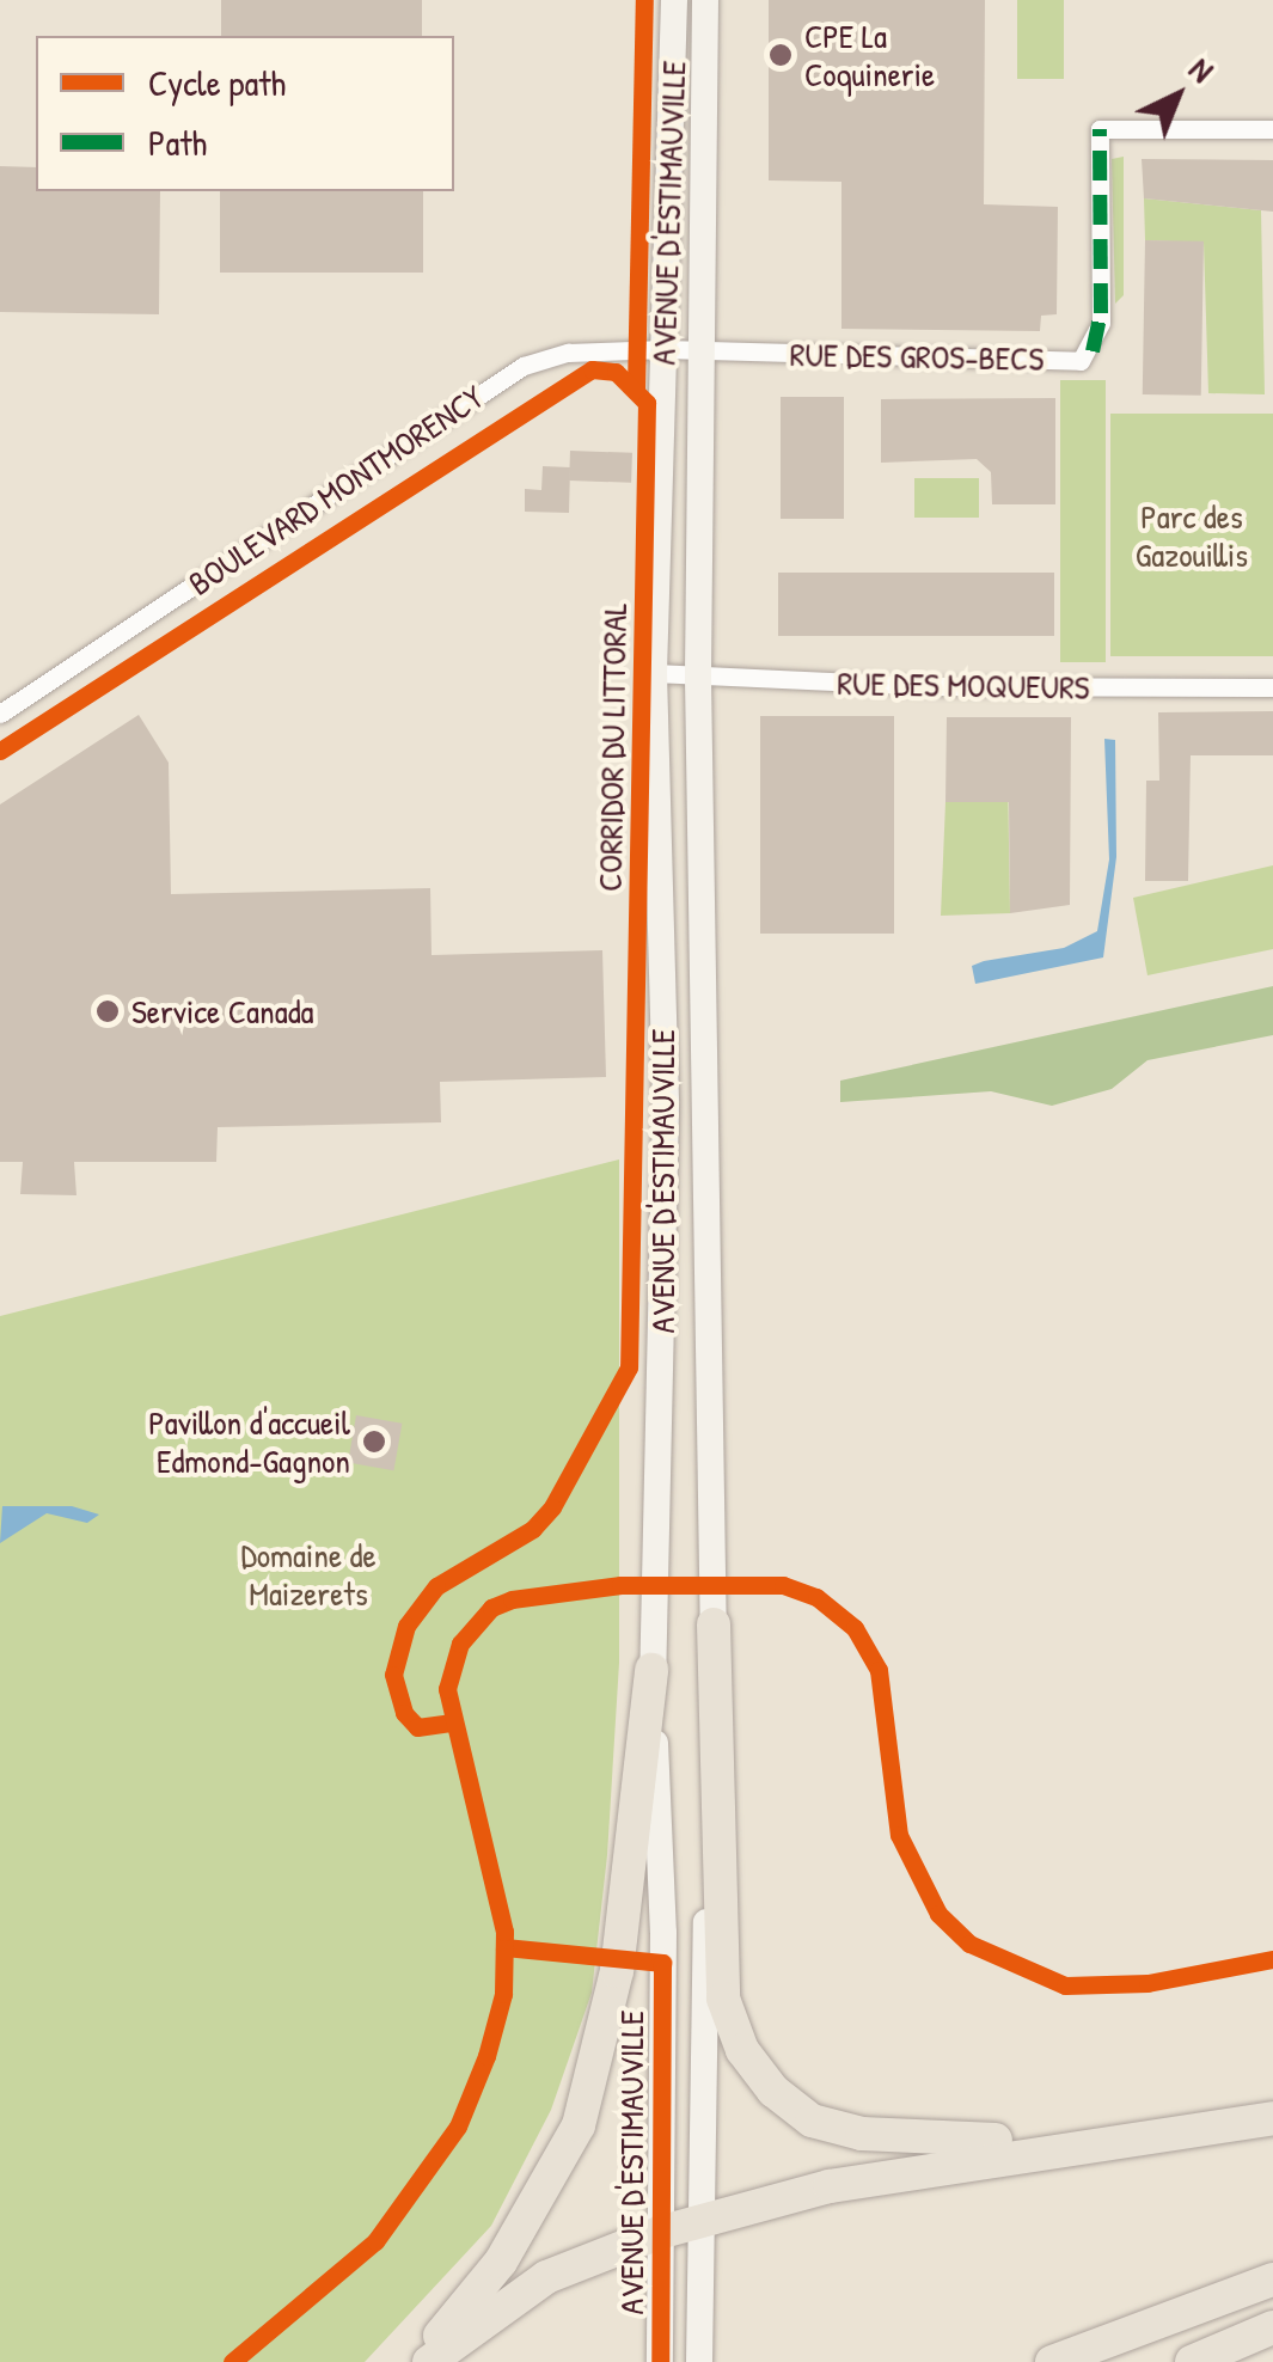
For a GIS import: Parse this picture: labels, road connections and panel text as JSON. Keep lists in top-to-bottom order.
{
  "streets": {
    "main road": ["AVENUE D'ESTIMAUVILLE"],
    "street": ["RUE DES GROS-BECS", "BOULEVARD MONTMORENCY", "RUE DES MOQUEURS"],
    "cycle path": ["CORRIDOR DU LITTORAL"]
  },
  "crossings": [
    ["AVENUE D'ESTIMAUVILLE", "RUE DES GROS-BECS"],
    ["AVENUE D'ESTIMAUVILLE", "BOULEVARD MONTMORENCY"],
    ["AVENUE D'ESTIMAUVILLE", "RUE DES MOQUEURS"],
    ["RUE DES GROS-BECS", "BOULEVARD MONTMORENCY"]
  ],
  "parks": ["Parc des Gazouillis", "Domaine de Maizerets"],
  "places": ["CPE La Coquinerie", "Service Canada", "Pavillon d'accueil Edmond-Gagnon"],
  "legend": ["Cycle path", "Path"],
  "north": "top right"
}
